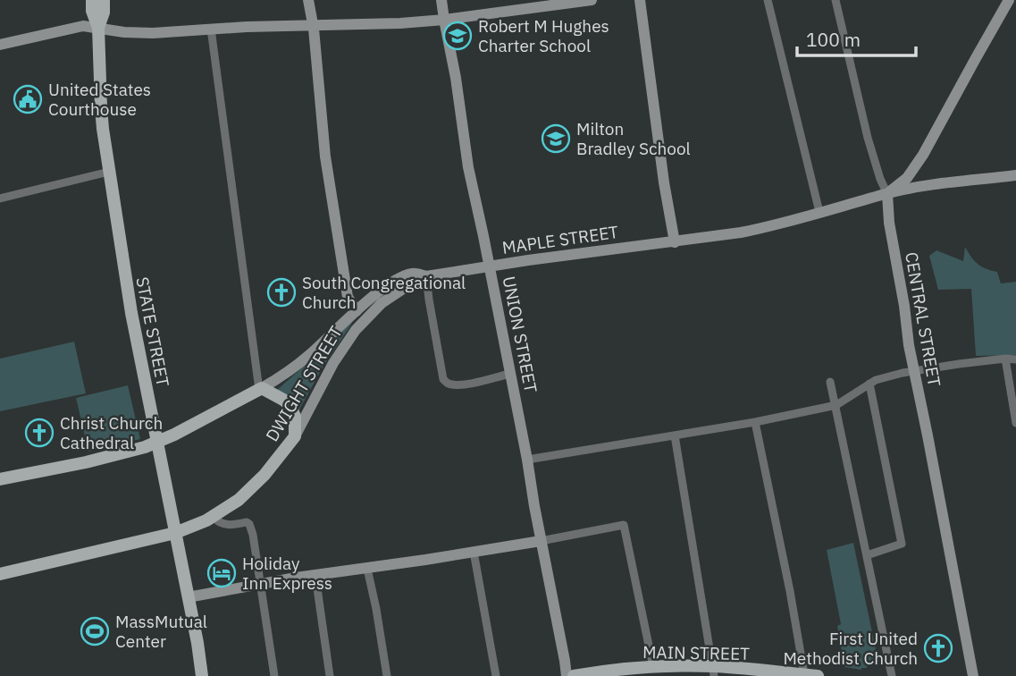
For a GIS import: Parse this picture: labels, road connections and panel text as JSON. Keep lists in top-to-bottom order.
{
  "streets": {
    "main road": [
      "MAPLE STREET",
      "STATE STREET",
      "DWIGHT STREET",
      "MAIN STREET"
    ],
    "street": ["CENTRAL STREET", "UNION STREET"]
  },
  "crossings": [
    ["MAPLE STREET", "CENTRAL STREET"],
    ["MAPLE STREET", "STATE STREET"],
    ["MAPLE STREET", "UNION STREET"],
    ["MAPLE STREET", "DWIGHT STREET"],
    ["STATE STREET", "DWIGHT STREET"]
  ],
  "places": {
    "school or university": ["Robert M Hughes Charter School", "Milton Bradley School"],
    "public building": ["United States Courthouse"],
    "church": ["South Congregational Church", "Christ Church Cathedral", "First United Methodist Church"],
    "hotel": ["Holiday Inn Express"],
    "sports": ["MassMutual Center"]
  },
  "scale_bar": "100 m"
}
